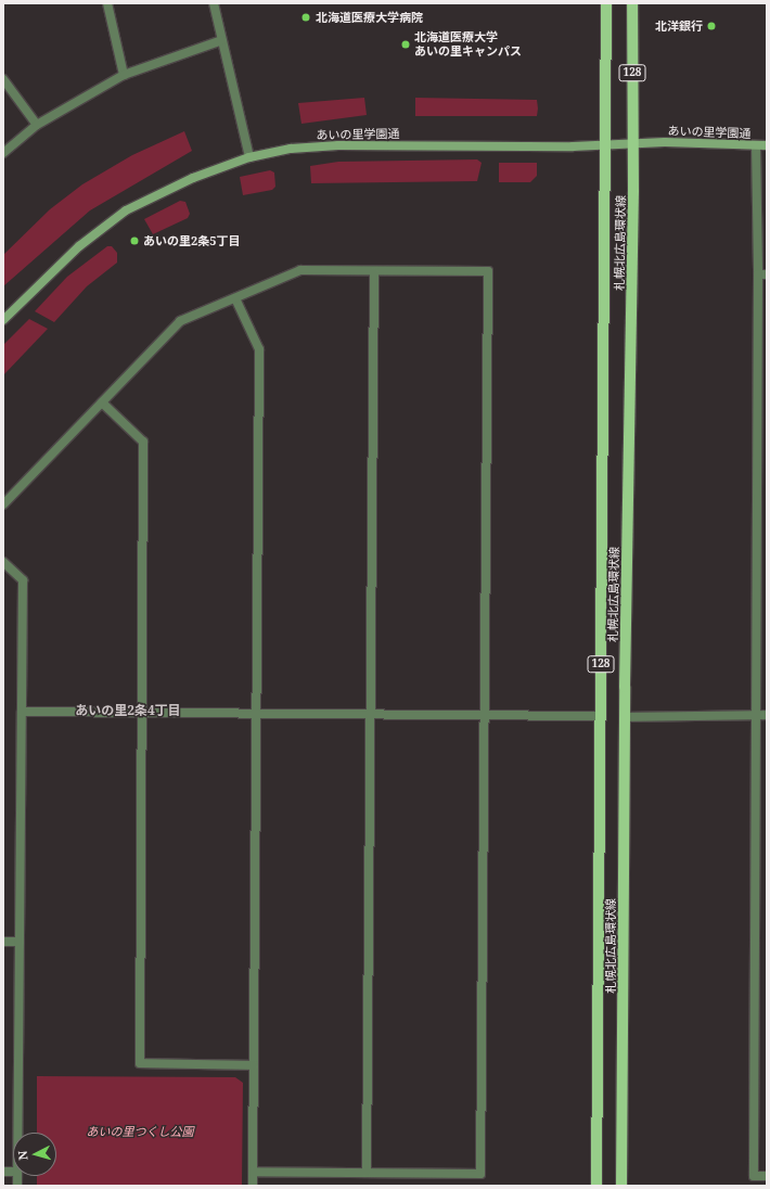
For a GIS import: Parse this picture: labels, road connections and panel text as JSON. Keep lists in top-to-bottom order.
{
  "streets": {
    "main road": ["128", "札幌北広島環状線"],
    "street": ["あいの里学園通"]
  },
  "crossings": [
    ["あいの里学園通", "札幌北広島環状線"]
  ],
  "districts": ["あいの里2条4丁目"],
  "parks": ["あいの里つくし公園"],
  "places": [
    "北海道医療大学病院",
    "北洋銀行",
    "北海道医療大学 あいの里キャンパス",
    "あいの里2条5丁目"
  ],
  "north": "left"
}
